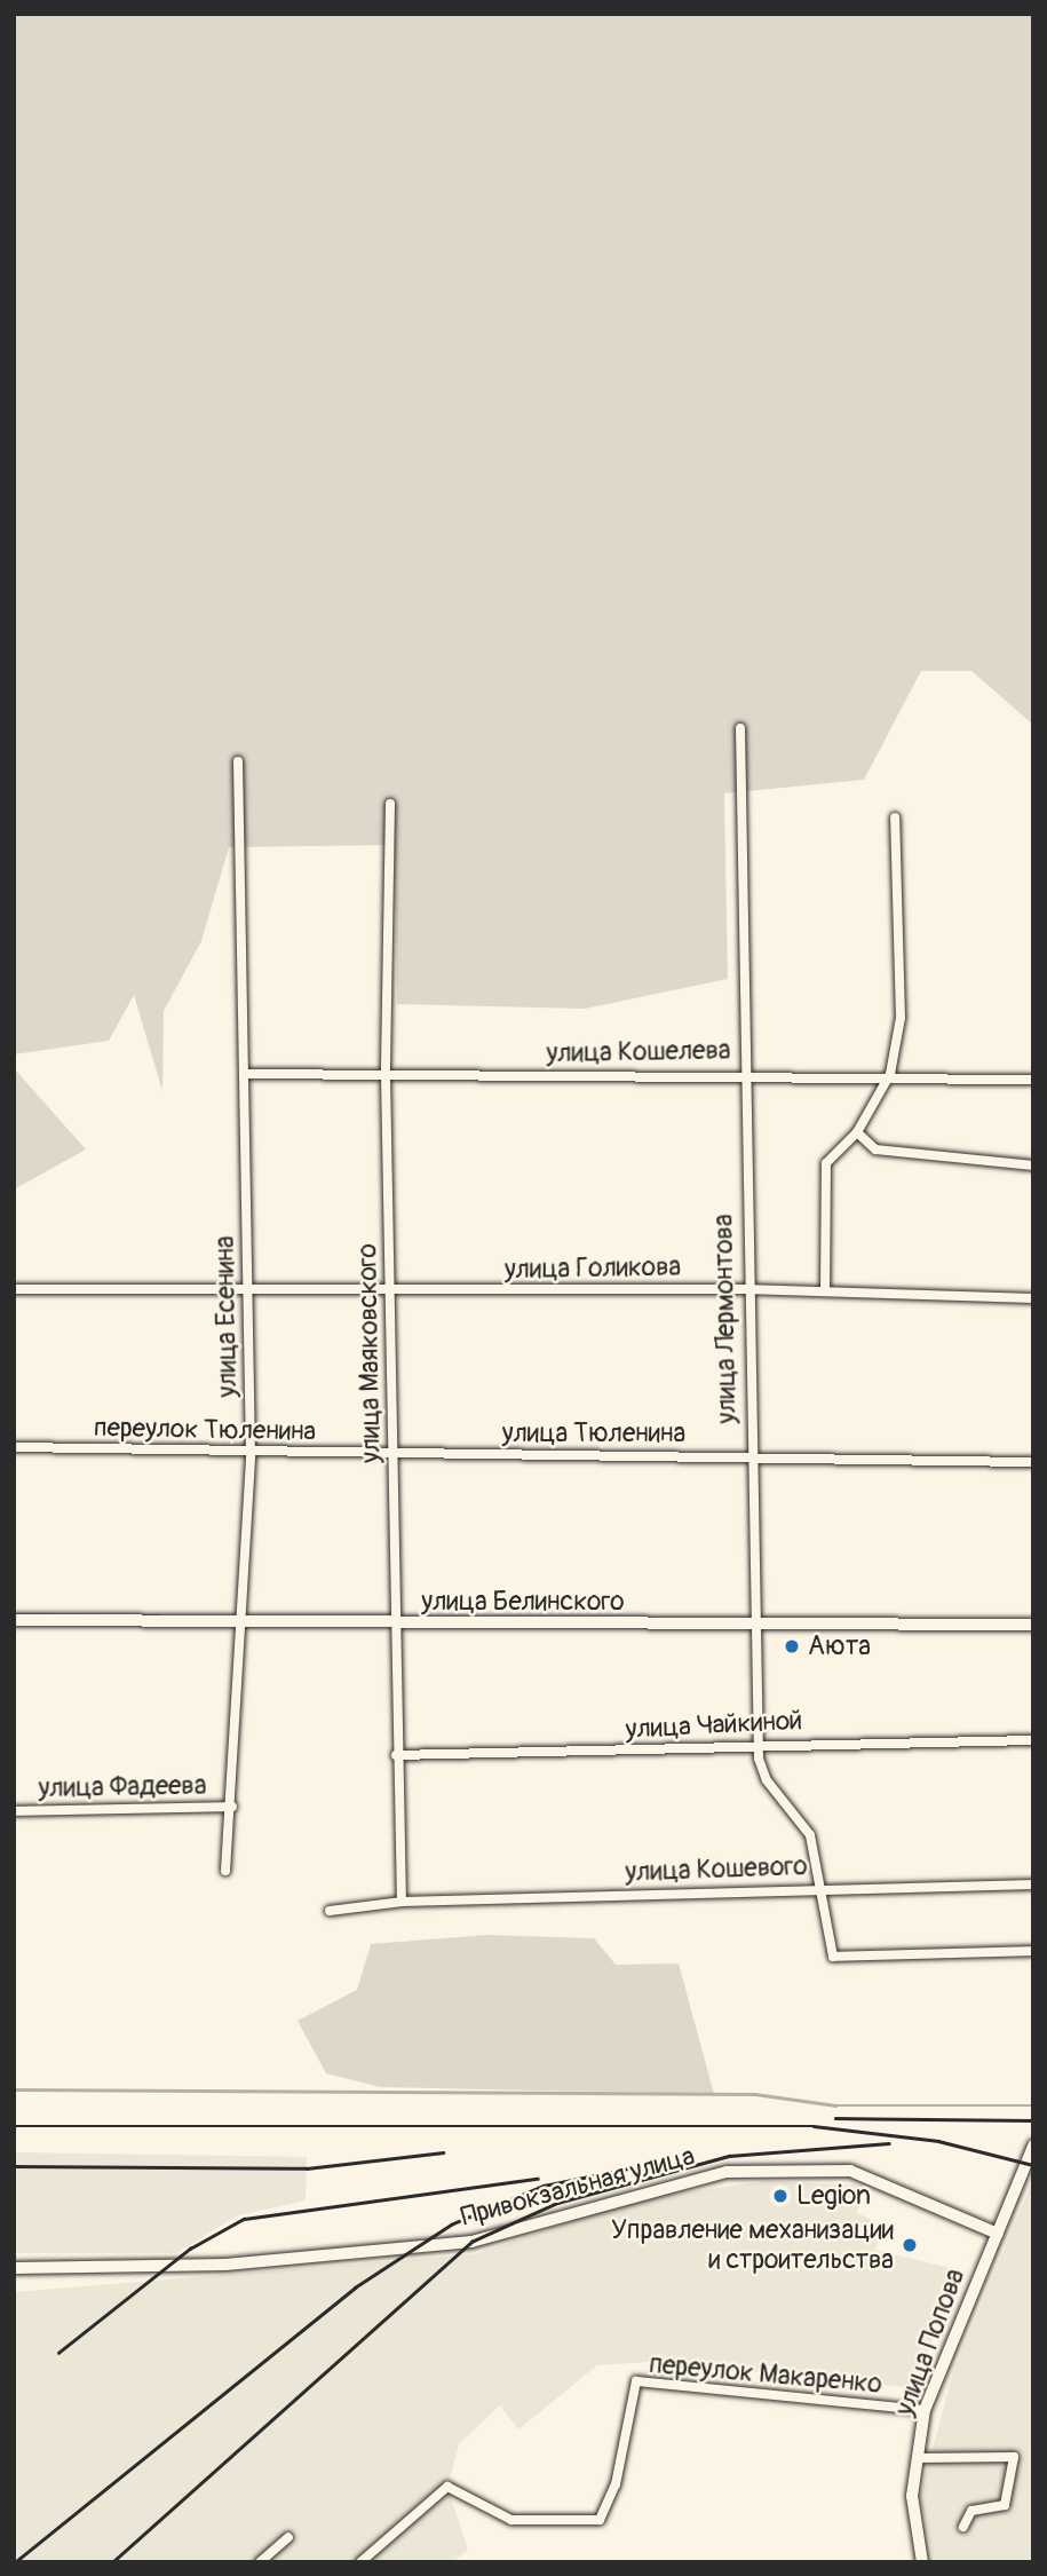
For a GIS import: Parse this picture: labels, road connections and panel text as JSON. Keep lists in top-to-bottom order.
{
  "streets": {
    "street": [
      "улица Кошелева",
      "улица Голикова",
      "улица Есенина",
      "улица Лермонтова",
      "улица Маяковского",
      "переулок Тюленина",
      "улица Тюленина",
      "улица Белинского",
      "улица Чайкиной",
      "улица Фадеева",
      "улица Кошевого",
      "Привокзальная улица",
      "улица Попова",
      "переулок Макаренко"
    ]
  },
  "crossings": [
    ["улица Кошелева", "улица Есенина"],
    ["улица Кошелева", "улица Лермонтова"],
    ["улица Кошелева", "улица Маяковского"],
    ["улица Голикова", "улица Есенина"],
    ["улица Голикова", "улица Лермонтова"],
    ["улица Голикова", "улица Маяковского"],
    ["улица Есенина", "переулок Тюленина"],
    ["улица Есенина", "улица Белинского"],
    ["улица Есенина", "улица Фадеева"],
    ["улица Лермонтова", "улица Тюленина"],
    ["улица Лермонтова", "улица Белинского"],
    ["улица Лермонтова", "улица Чайкиной"],
    ["улица Лермонтова", "улица Кошевого"],
    ["улица Маяковского", "переулок Тюленина"],
    ["улица Маяковского", "улица Тюленина"],
    ["улица Маяковского", "улица Белинского"],
    ["улица Маяковского", "улица Чайкиной"],
    ["улица Маяковского", "улица Кошевого"],
    ["переулок Тюленина", "улица Тюленина"],
    ["Привокзальная улица", "улица Попова"],
    ["улица Попова", "переулок Макаренко"]
  ],
  "places": ["Аюта", "Legion", "Управление механизации и строительства"]
}
